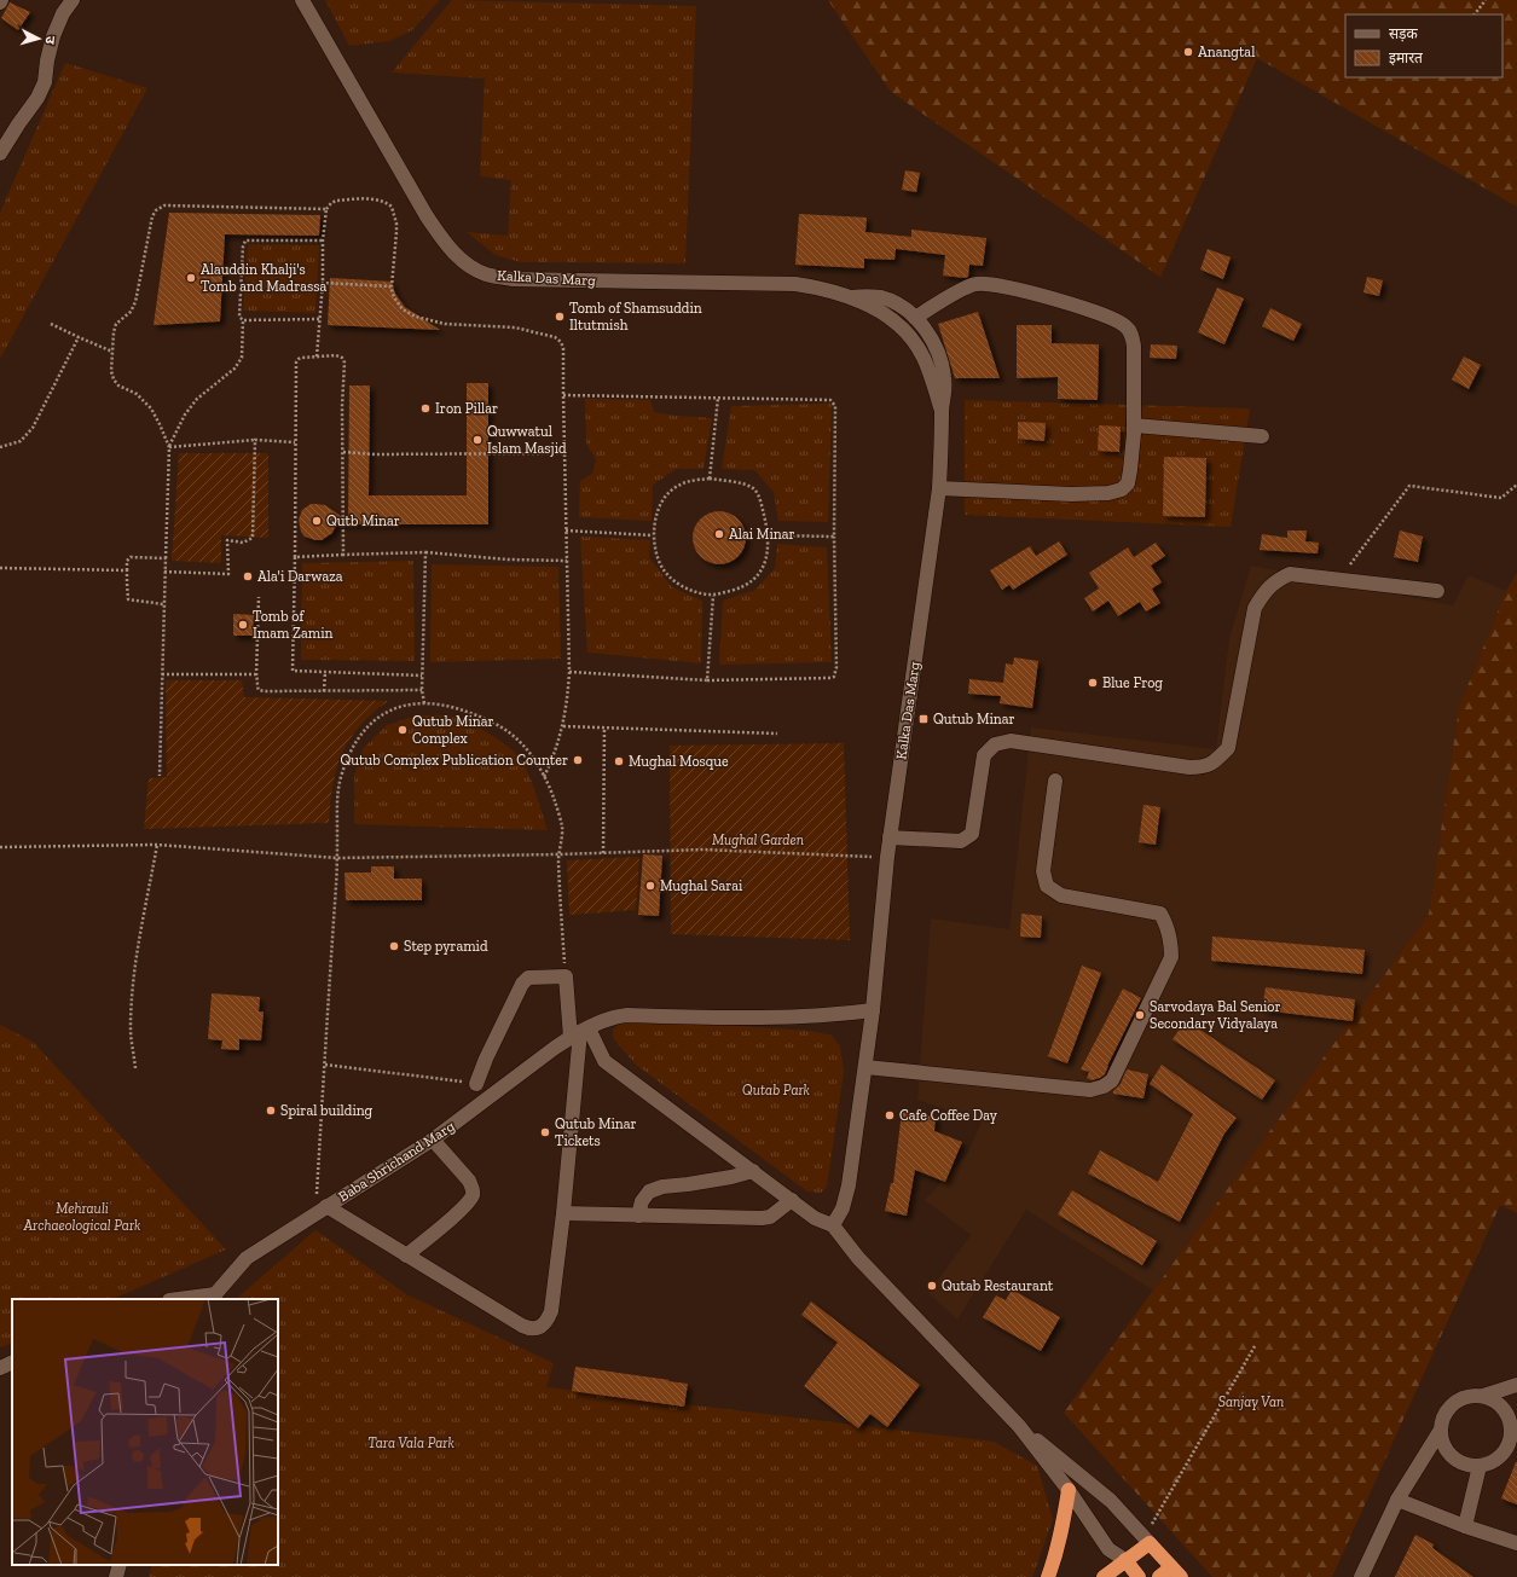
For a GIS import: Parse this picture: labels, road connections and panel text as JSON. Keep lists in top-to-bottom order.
{
  "streets": {
    "street": ["Kalka Das Marg", "Baba Shrichand Marg"]
  },
  "crossings": [
    ["Kalka Das Marg", "Baba Shrichand Marg"]
  ],
  "parks": [
    "Mughal Garden",
    "Qutab Park",
    "Mehrauli Archaeological Park",
    "Sanjay Van",
    "Tara Vala Park"
  ],
  "places": {
    "other": [
      "Anangtal",
      "Alauddin Khalji's Tomb and Madrassa",
      "Tomb of Shamsuddin Iltutmish",
      "Iron Pillar",
      "Quwwatul Islam Masjid",
      "Qutb Minar",
      "Alai Minar",
      "Ala'i Darwaza",
      "Tomb of Imam Zamin",
      "Blue Frog",
      "Qutub Minar Complex",
      "Qutub Complex Publication Counter",
      "Mughal Mosque",
      "Mughal Sarai",
      "Step pyramid",
      "Sarvodaya Bal Senior Secondary Vidyalaya",
      "Spiral building",
      "Cafe Coffee Day",
      "Qutub Minar Tickets",
      "Qutab Restaurant"
    ],
    "transit": ["Qutub Minar"]
  },
  "legend": ["सड़क", "इमारत"],
  "north": "right"
}
